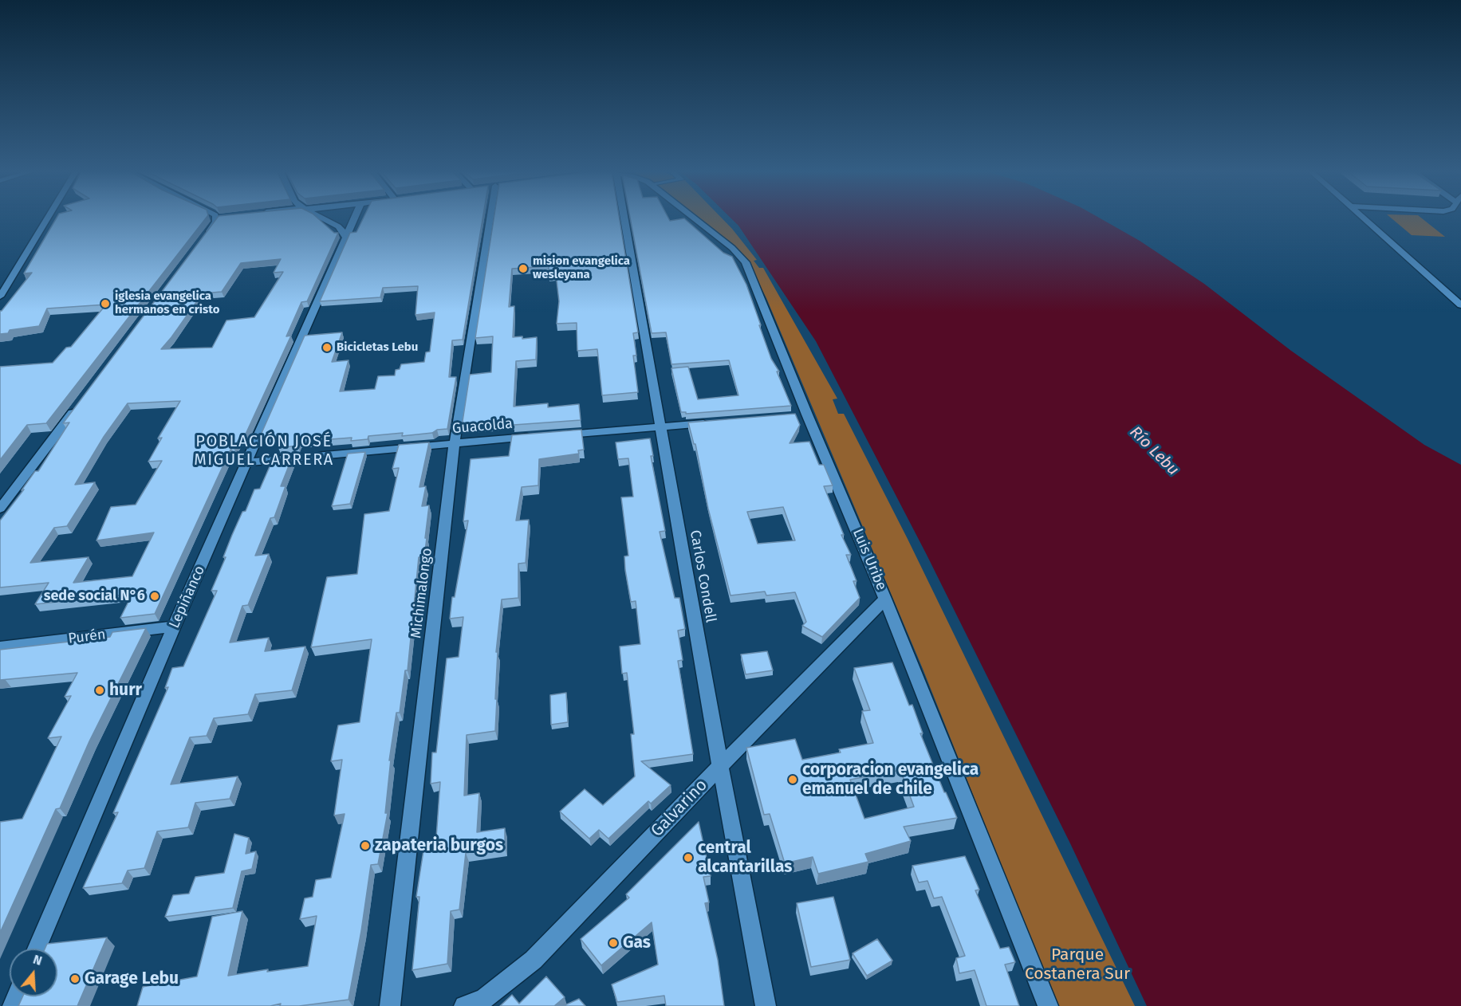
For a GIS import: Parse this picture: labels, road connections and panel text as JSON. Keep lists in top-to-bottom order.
{
  "streets": {
    "street": [
      "Guacolda",
      "Luis Uribe",
      "Carlos Condell",
      "Michimalongo",
      "Lepiñanco",
      "Purén",
      "Galvarino"
    ]
  },
  "crossings": [
    ["Guacolda", "Michimalongo"],
    ["Guacolda", "Lepiñanco"],
    ["Luis Uribe", "Galvarino"],
    ["Carlos Condell", "Galvarino"],
    ["Lepiñanco", "Purén"]
  ],
  "districts": ["POBLACIÓN JOSÉ MIGUEL CARRERA"],
  "water": ["Río Lebu"],
  "parks": ["Parque Costanera Sur"],
  "places": [
    "mision evangelica wesleyana",
    "iglesia evangelica hermanos en cristo",
    "Bicicletas Lebu",
    "sede social N°6",
    "hurr",
    "corporacion evangelica emanuel de chile",
    "zapateria burgos",
    "central alcantarillas",
    "Gas",
    "Garage Lebu"
  ],
  "north": "top"
}
